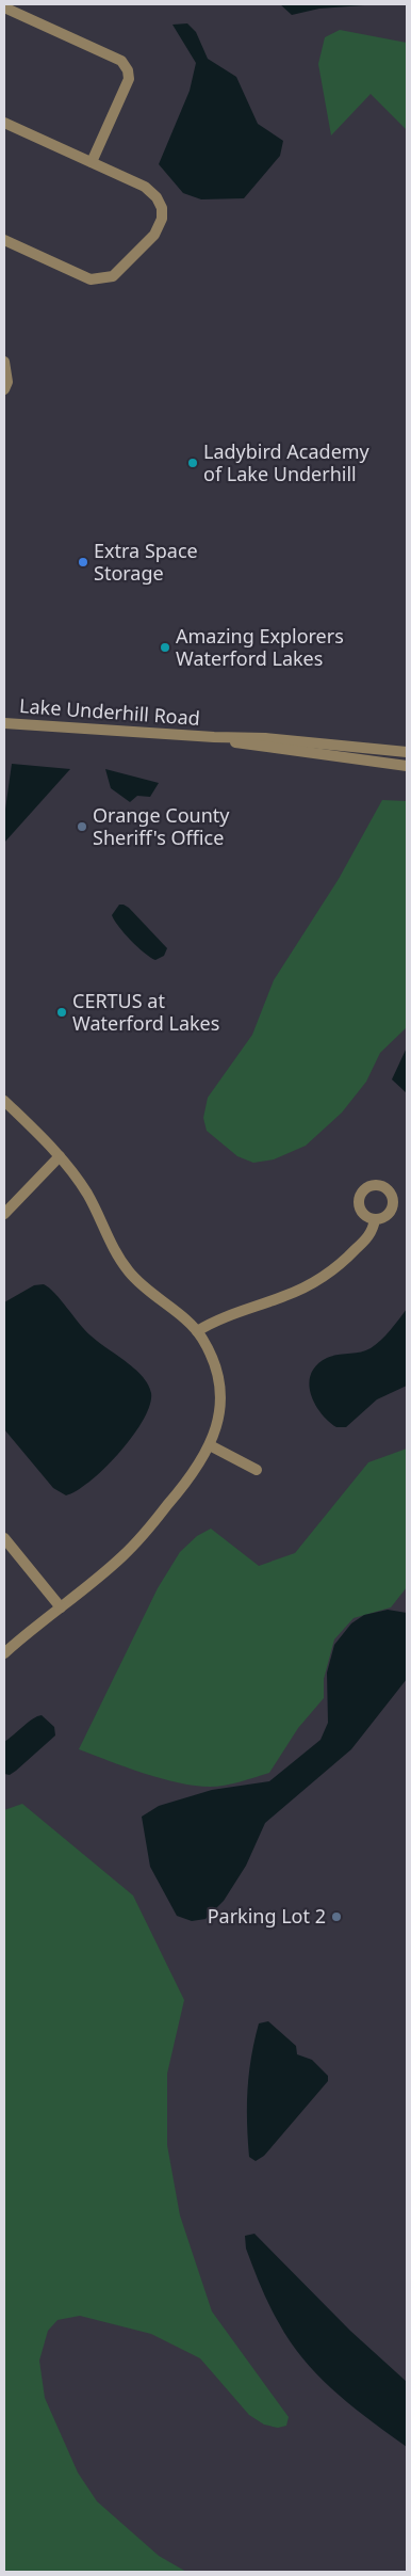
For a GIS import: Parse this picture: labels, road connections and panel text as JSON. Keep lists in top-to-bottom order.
{
  "streets": {
    "street": ["Lake Underhill Road"]
  },
  "places": [
    "Ladybird Academy of Lake Underhill",
    "Extra Space Storage",
    "Amazing Explorers Waterford Lakes",
    "Orange County Sheriff's Office",
    "CERTUS at Waterford Lakes",
    "Parking Lot 2"
  ]
}
